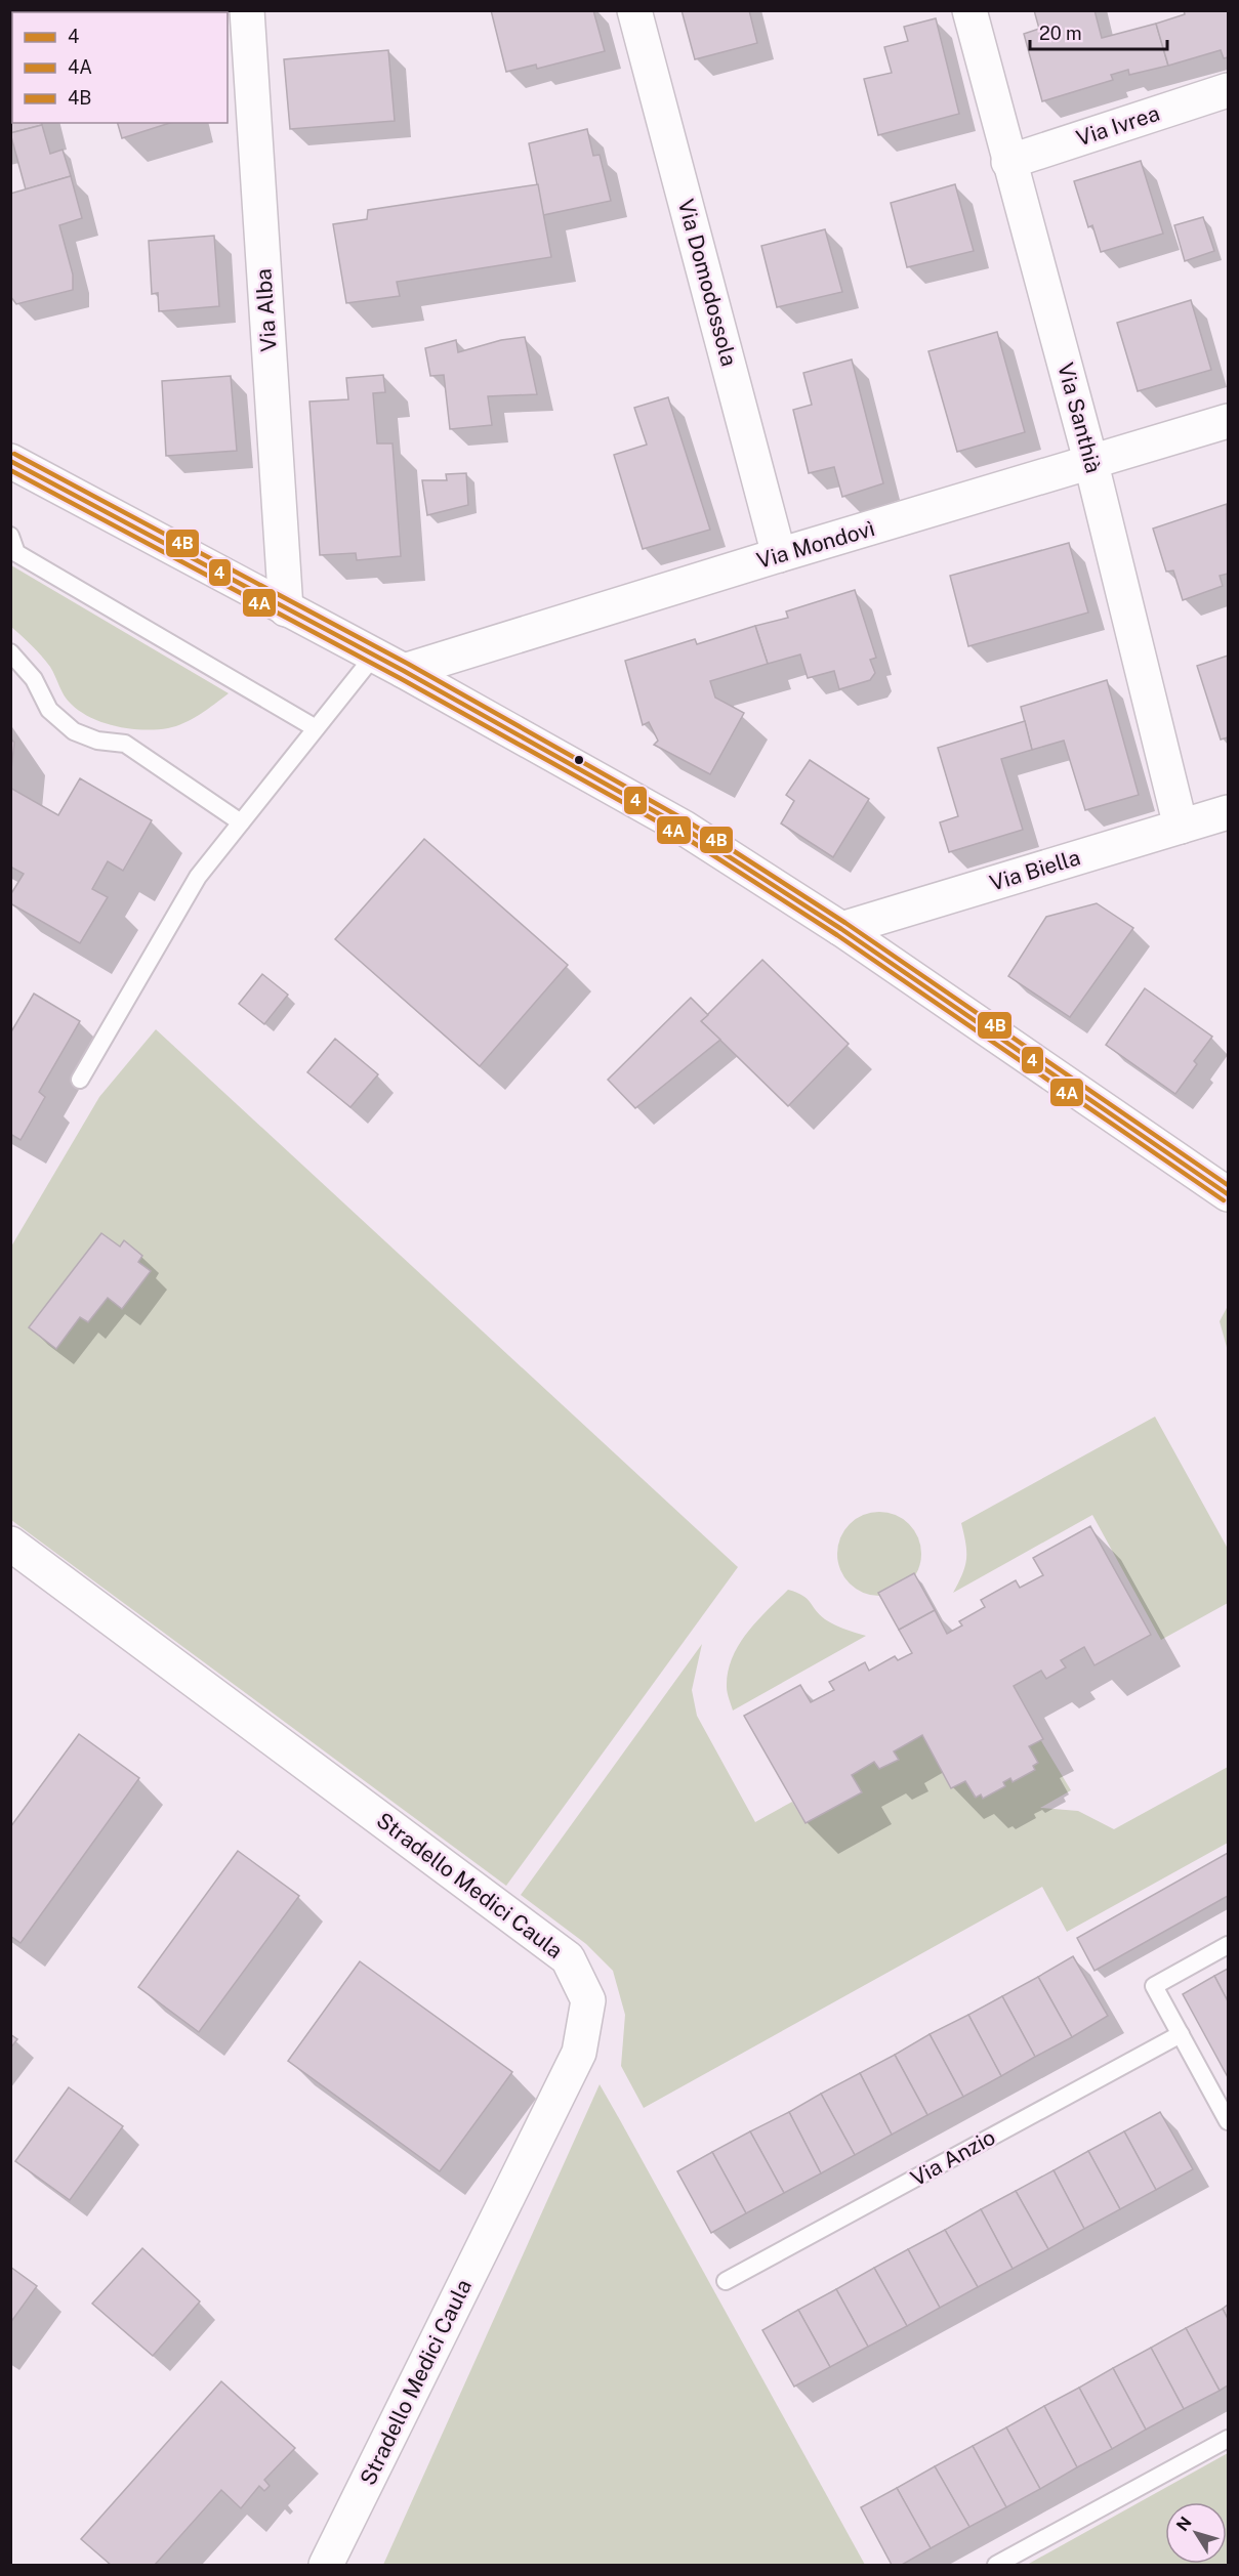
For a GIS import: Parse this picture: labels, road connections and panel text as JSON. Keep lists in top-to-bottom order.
{
  "streets": {
    "street": [
      "Via Ivrea",
      "Via Domodossola",
      "Via Alba",
      "Via Santhià",
      "Via Mondovì",
      "Via Biella",
      "Stradello Medici Caula"
    ],
    "lane": ["Via Anzio"]
  },
  "crossings": [
    ["Via Ivrea", "Via Santhià"],
    ["Via Domodossola", "Via Mondovì"],
    ["Via Santhià", "Via Mondovì"],
    ["Via Santhià", "Via Biella"]
  ],
  "lines": ["transit line 4B", "transit line 4", "transit line 4A"],
  "legend": ["4", "4A", "4B"],
  "scale_bar": "20 m",
  "north": "top left"
}
